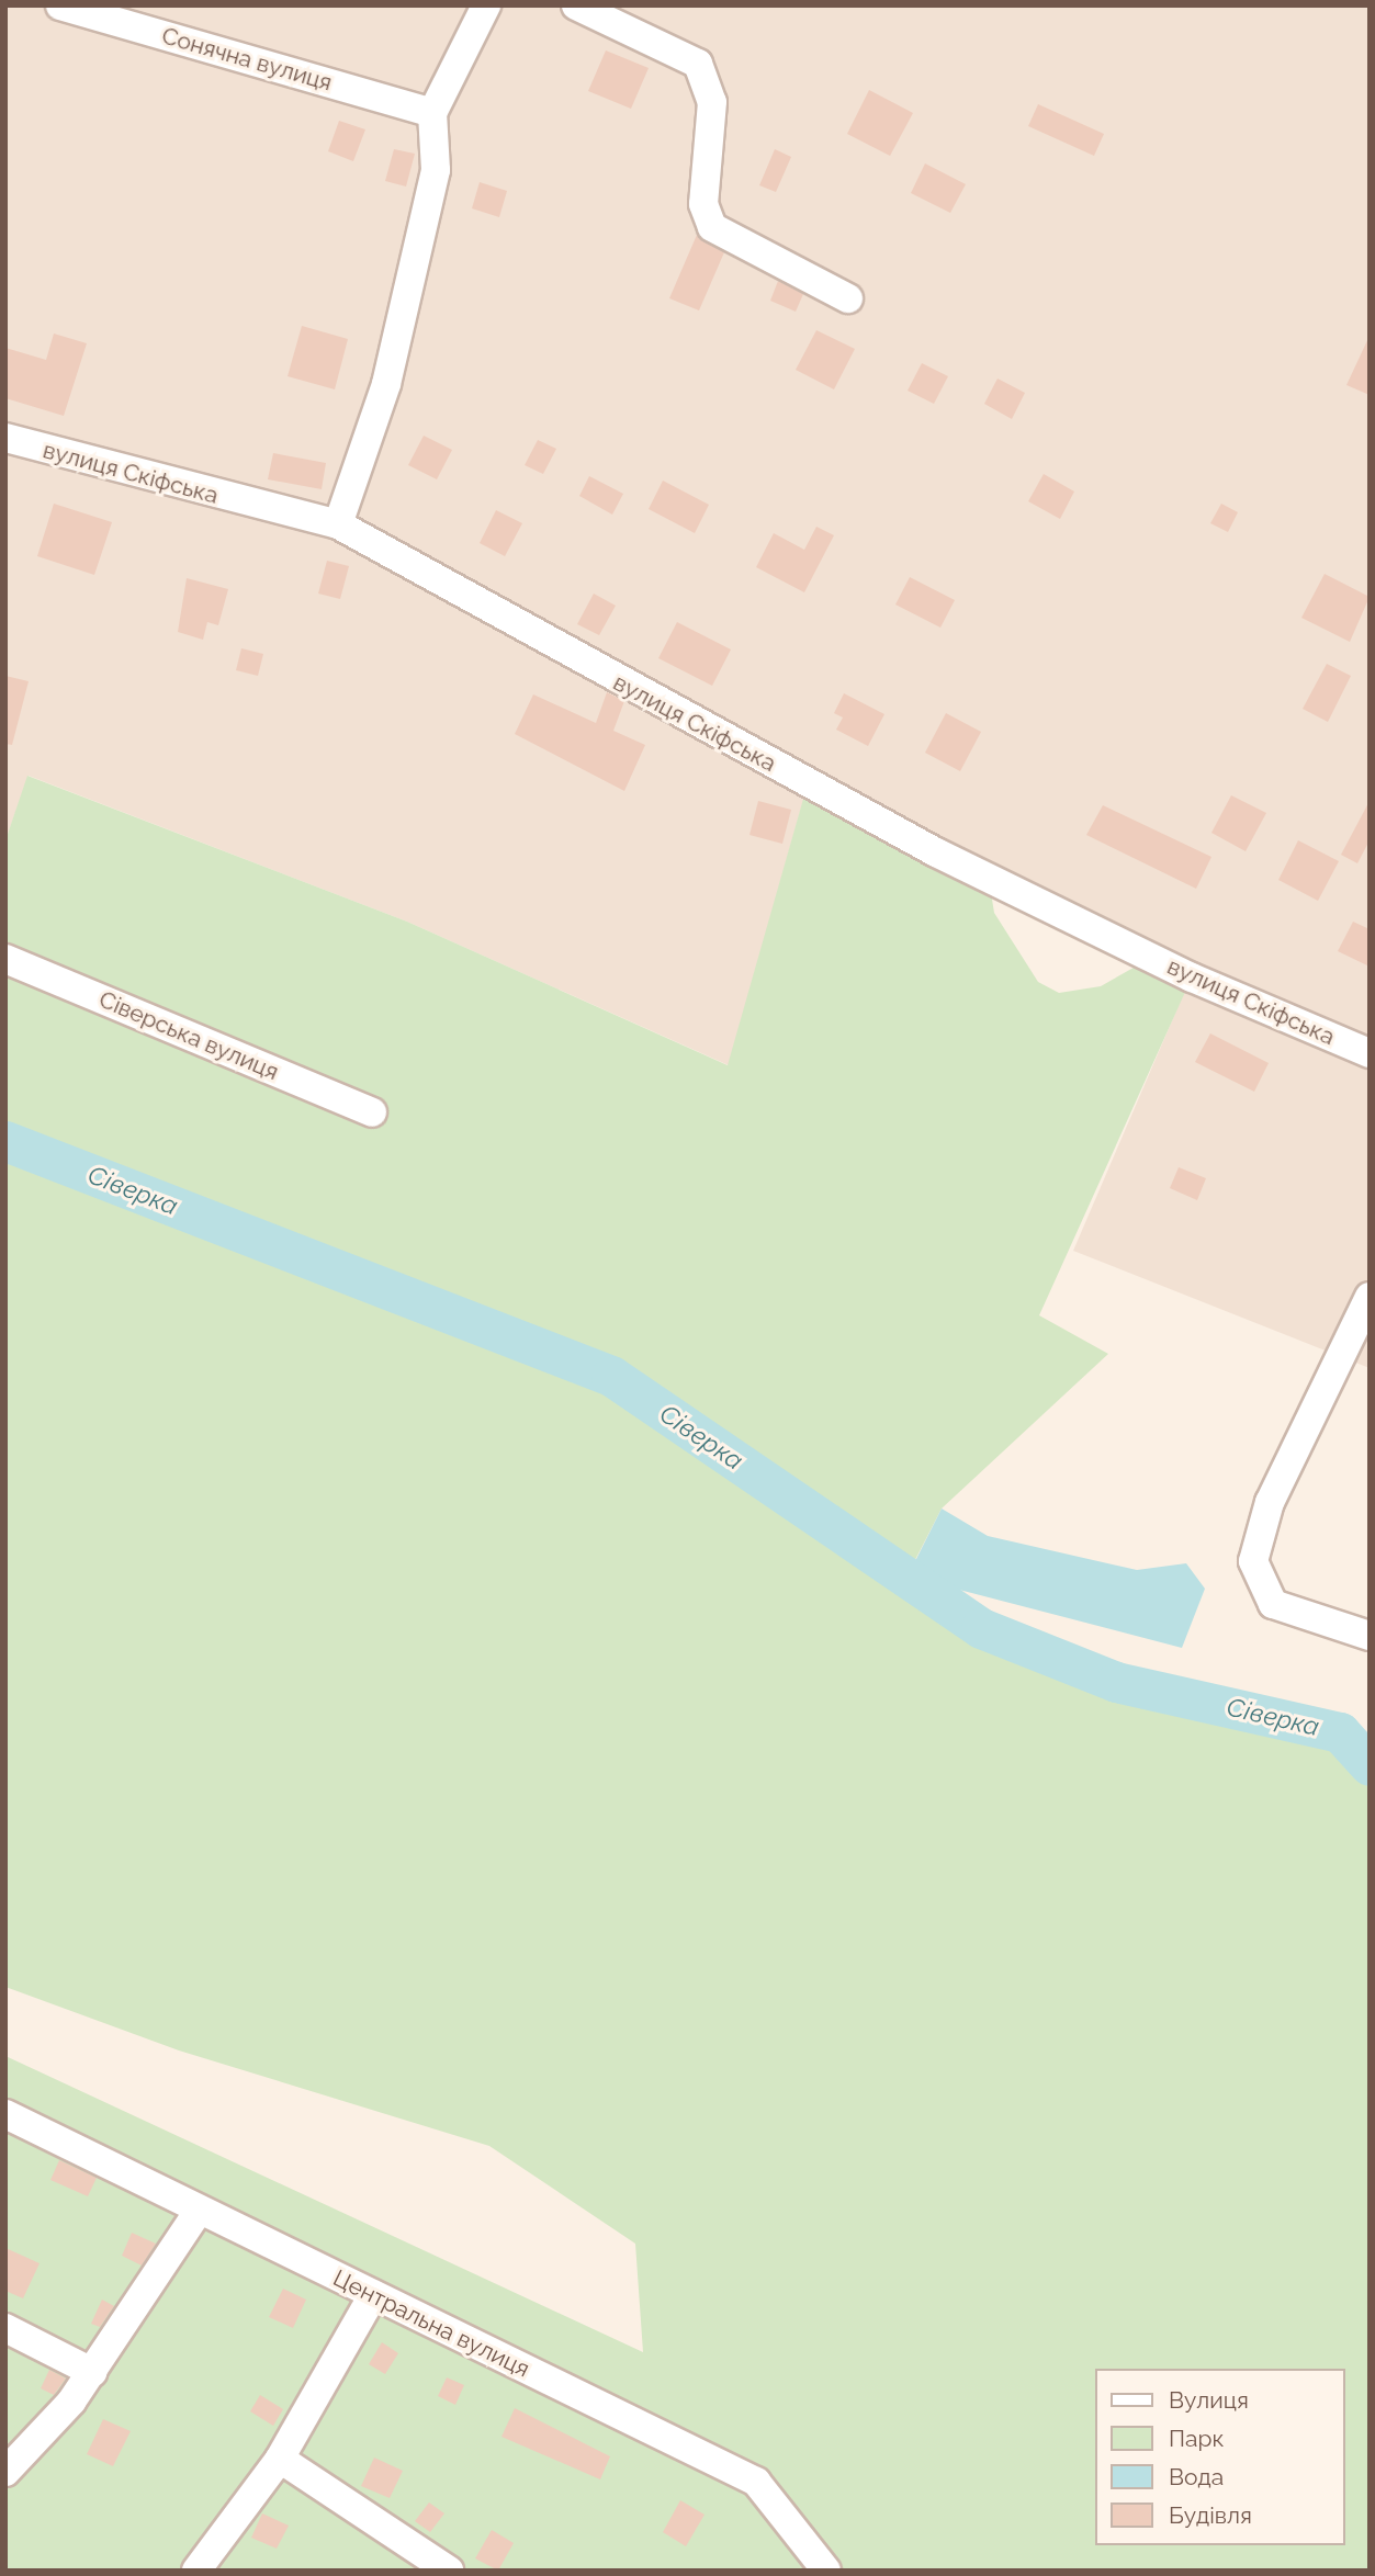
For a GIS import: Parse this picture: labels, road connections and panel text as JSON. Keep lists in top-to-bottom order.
{
  "streets": {
    "street": [
      "Сонячна вулиця",
      "вулиця Скіфська",
      "Сіверська вулиця",
      "Центральна вулиця"
    ]
  },
  "water": ["Сіверка"],
  "legend": [
    "Вулиця",
    "Парк",
    "Вода",
    "Будівля"
  ]
}
